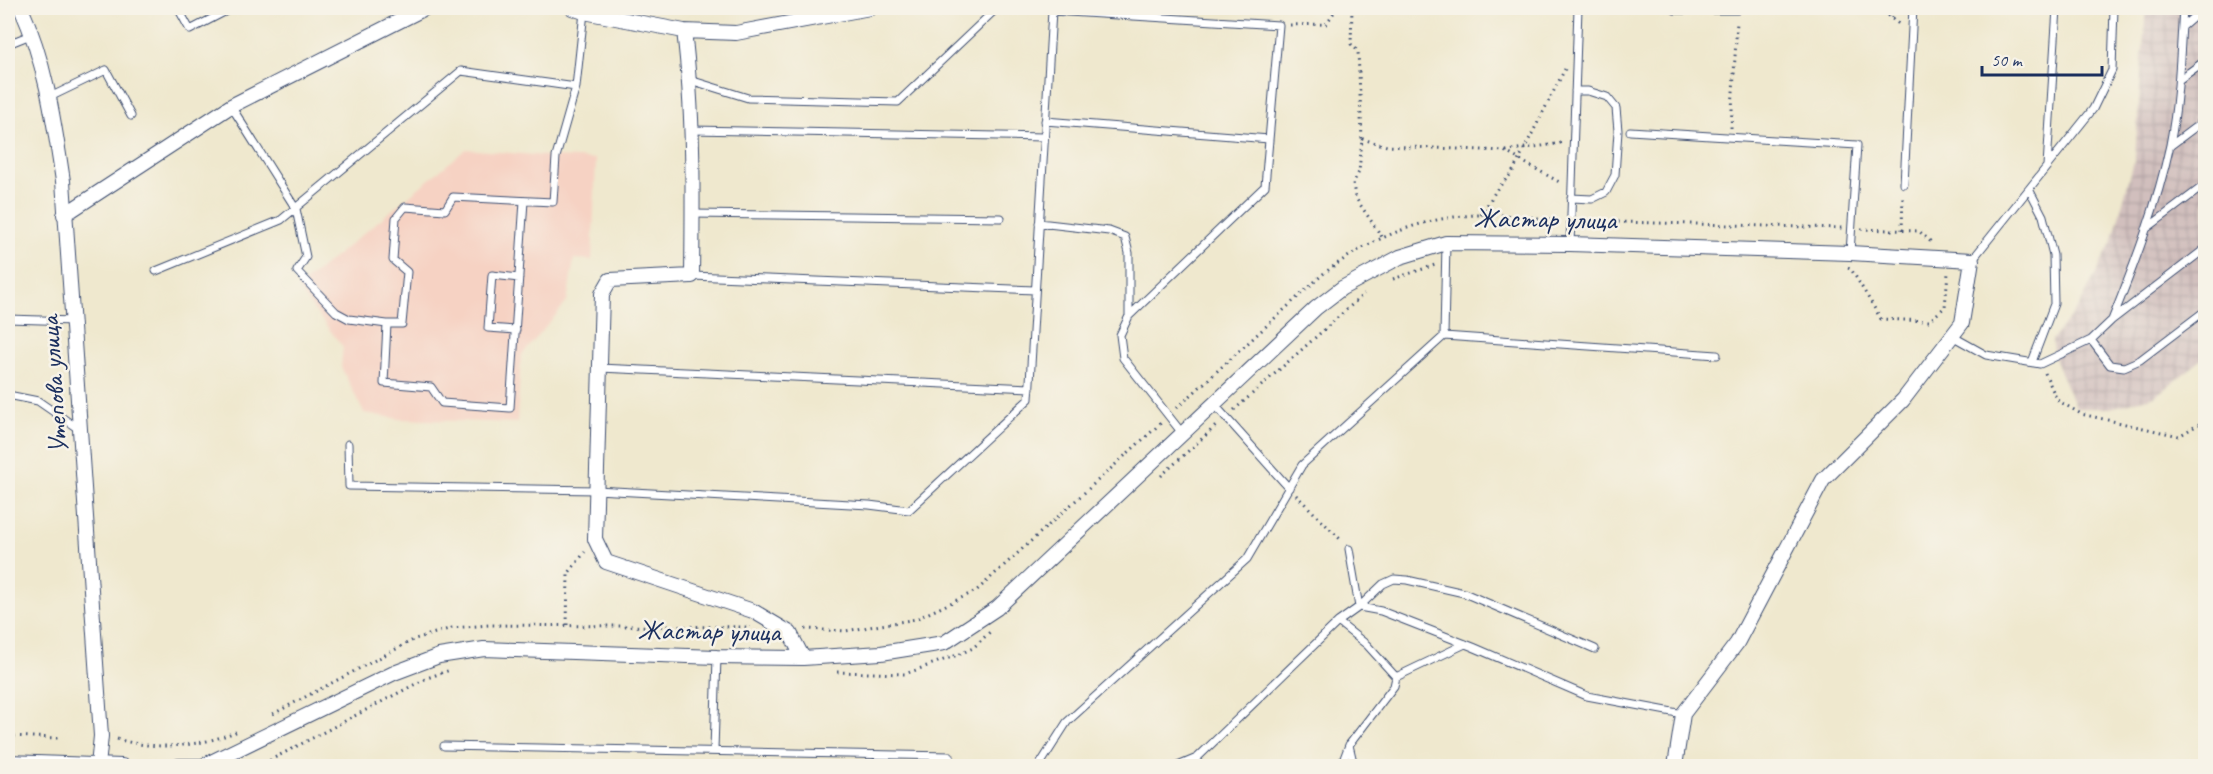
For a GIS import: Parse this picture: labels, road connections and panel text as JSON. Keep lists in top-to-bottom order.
{
  "streets": {
    "street": ["Жастар улица", "Утепова улица"]
  },
  "scale_bar": "50 m"
}
